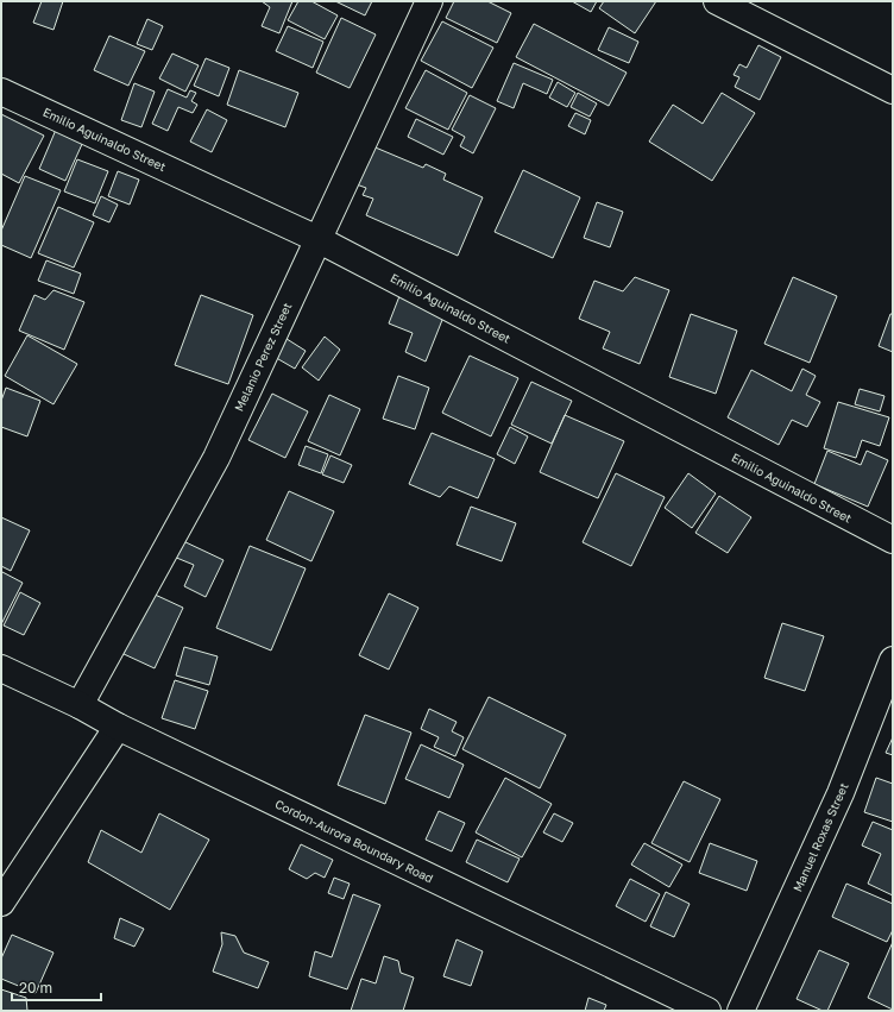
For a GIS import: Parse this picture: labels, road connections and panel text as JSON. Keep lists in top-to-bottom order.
{
  "streets": {
    "street": [
      "Emilio Aguinaldo Street",
      "Melanio Perez Street",
      "Manuel Roxas Street",
      "Cordon-Aurora Boundary Road"
    ]
  },
  "crossings": [
    ["Emilio Aguinaldo Street", "Melanio Perez Street"],
    ["Melanio Perez Street", "Cordon-Aurora Boundary Road"]
  ],
  "scale_bar": "20 m"
}
